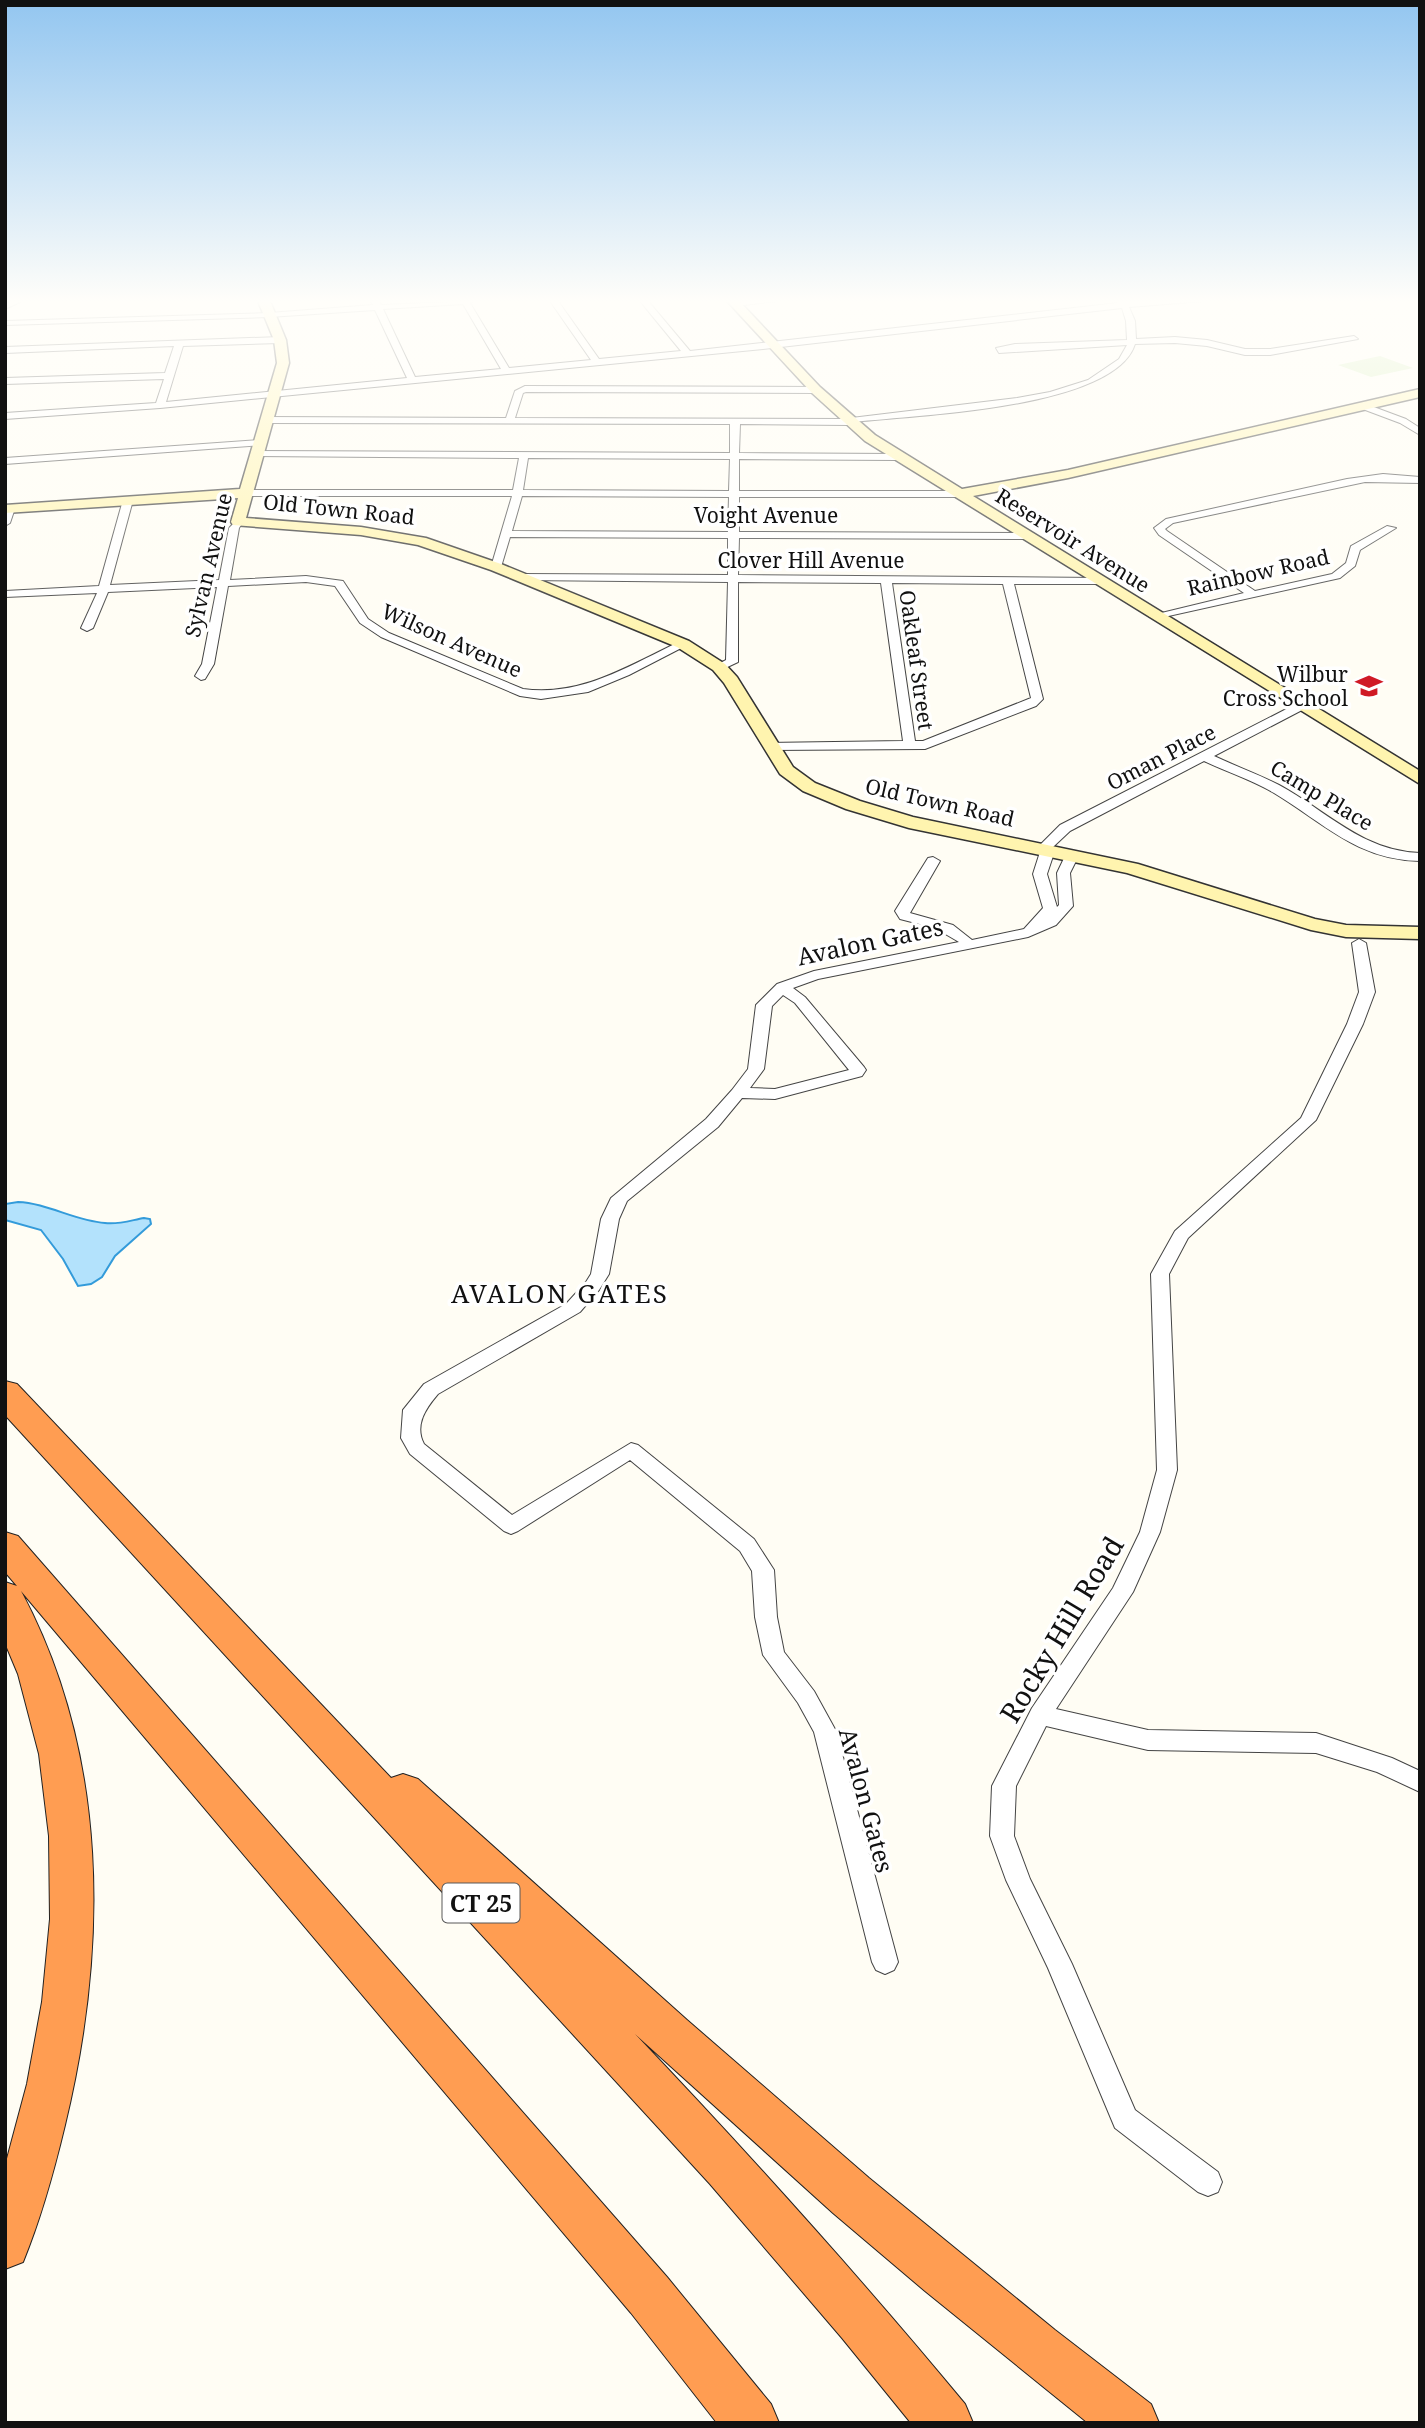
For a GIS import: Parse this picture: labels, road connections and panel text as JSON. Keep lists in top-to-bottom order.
{
  "streets": {
    "highway": ["CT 25"],
    "main road": ["Old Town Road", "Reservoir Avenue", "Sylvan Avenue"],
    "street": [
      "Voight Avenue",
      "Clover Hill Avenue",
      "Rainbow Road",
      "Wilson Avenue",
      "Oakleaf Street",
      "Oman Place",
      "Camp Place",
      "Avalon Gates",
      "Rocky Hill Road"
    ]
  },
  "crossings": [
    ["Old Town Road", "Clover Hill Avenue"],
    ["Old Town Road", "Sylvan Avenue"],
    ["Old Town Road", "Wilson Avenue"],
    ["Old Town Road", "Oman Place"],
    ["Old Town Road", "Avalon Gates"],
    ["Voight Avenue", "Reservoir Avenue"],
    ["Reservoir Avenue", "Clover Hill Avenue"],
    ["Reservoir Avenue", "Rainbow Road"],
    ["Reservoir Avenue", "Oman Place"],
    ["Clover Hill Avenue", "Oakleaf Street"],
    ["Sylvan Avenue", "Wilson Avenue"],
    ["Oman Place", "Camp Place"],
    ["Oman Place", "Avalon Gates"]
  ],
  "districts": ["AVALON GATES"],
  "places": {
    "school or university": ["Wilbur Cross School"]
  }
}
